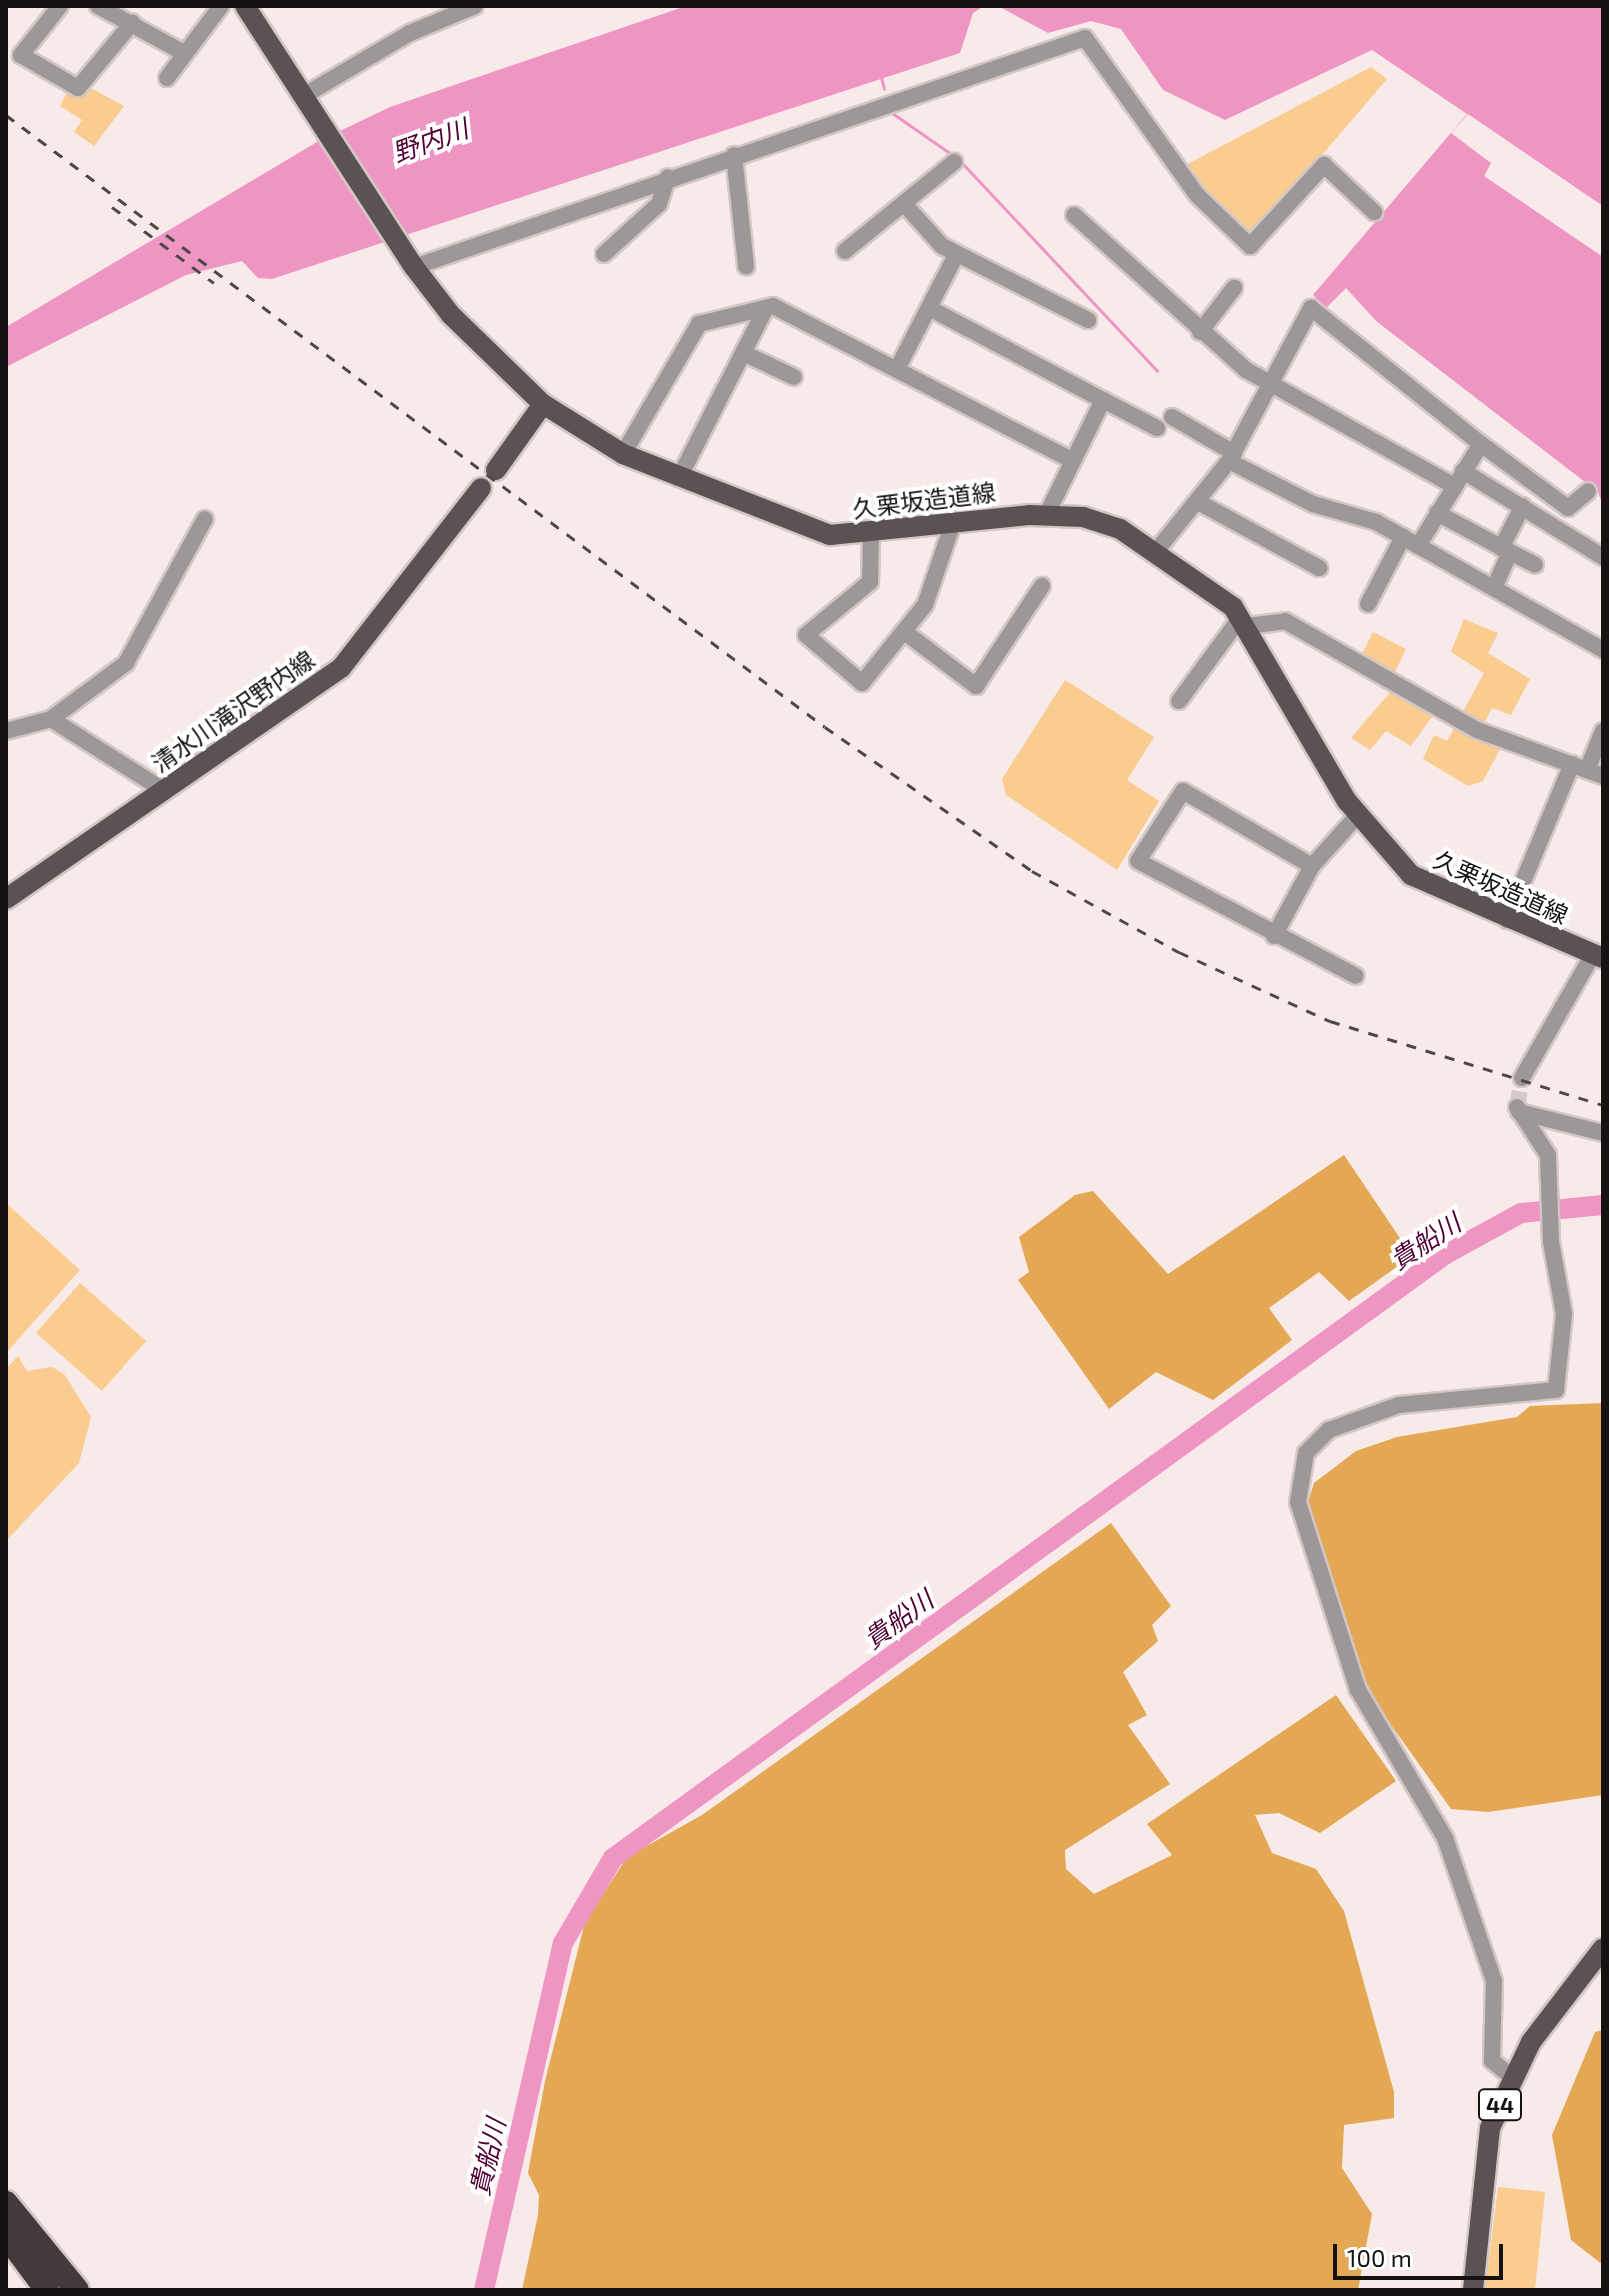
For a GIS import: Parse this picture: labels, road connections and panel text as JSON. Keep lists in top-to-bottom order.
{
  "streets": {
    "main road": ["久栗坂造道線", "清水川滝沢野内線", "44"]
  },
  "water": ["野内川", "貴船川"],
  "scale_bar": "100 m"
}
